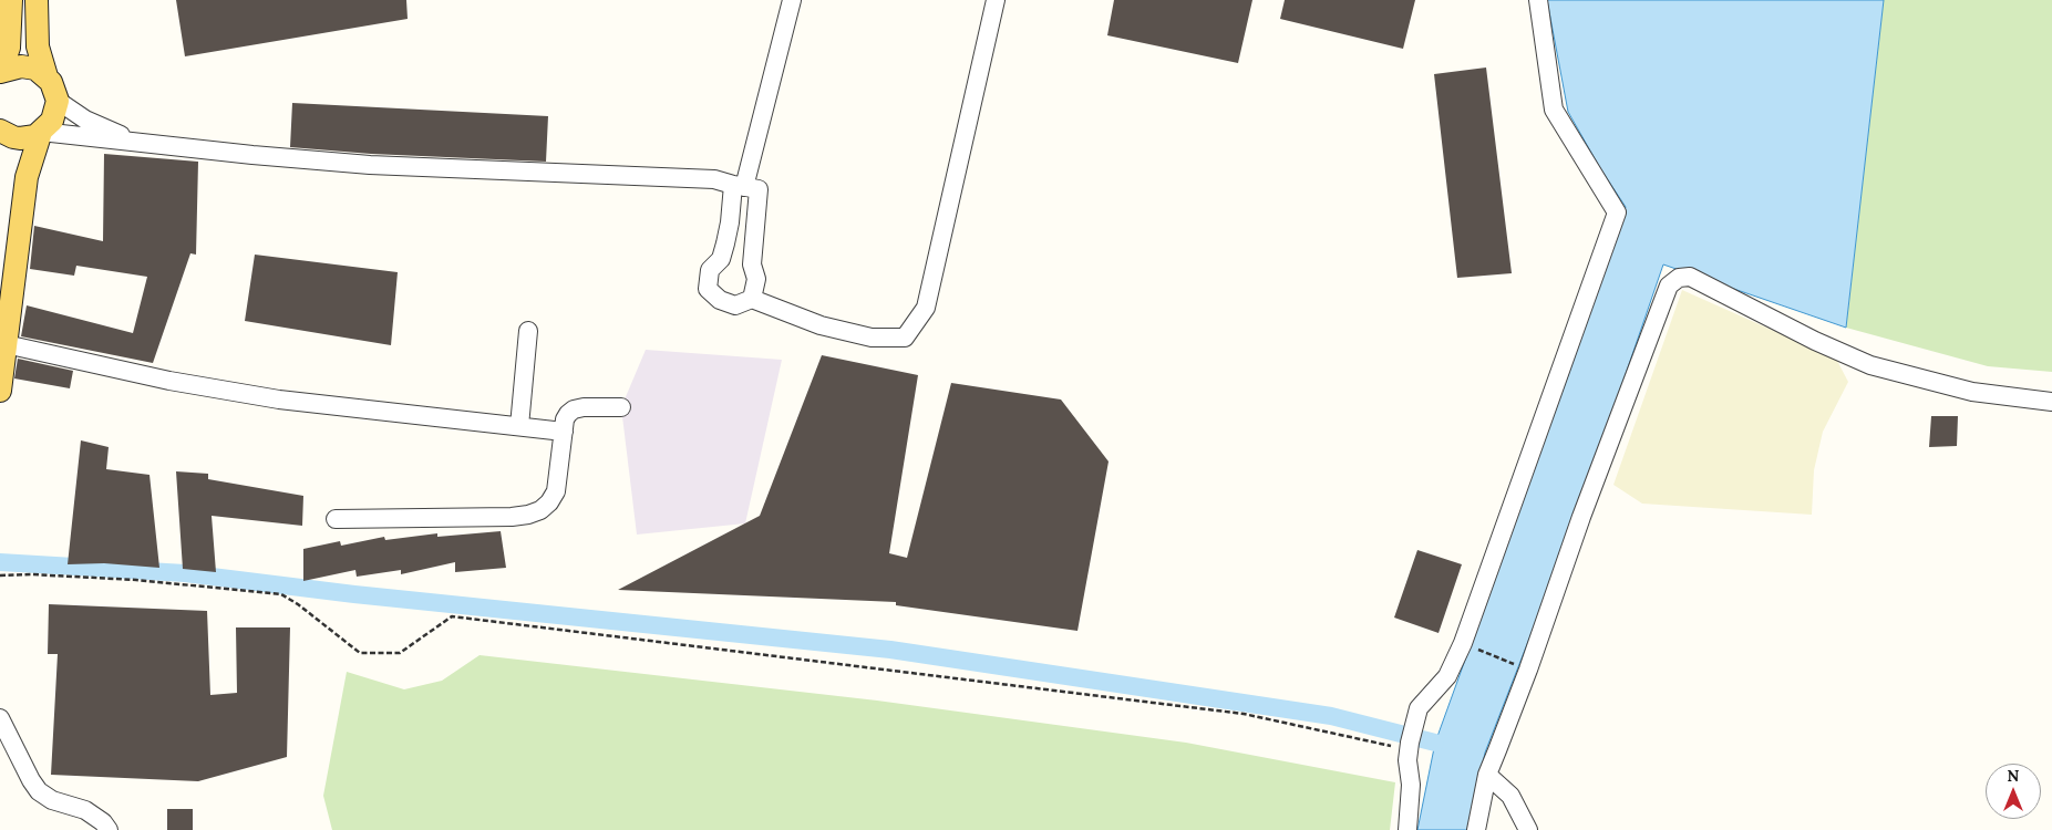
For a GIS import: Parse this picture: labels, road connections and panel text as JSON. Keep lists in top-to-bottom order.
{
  "north": "top"
}
